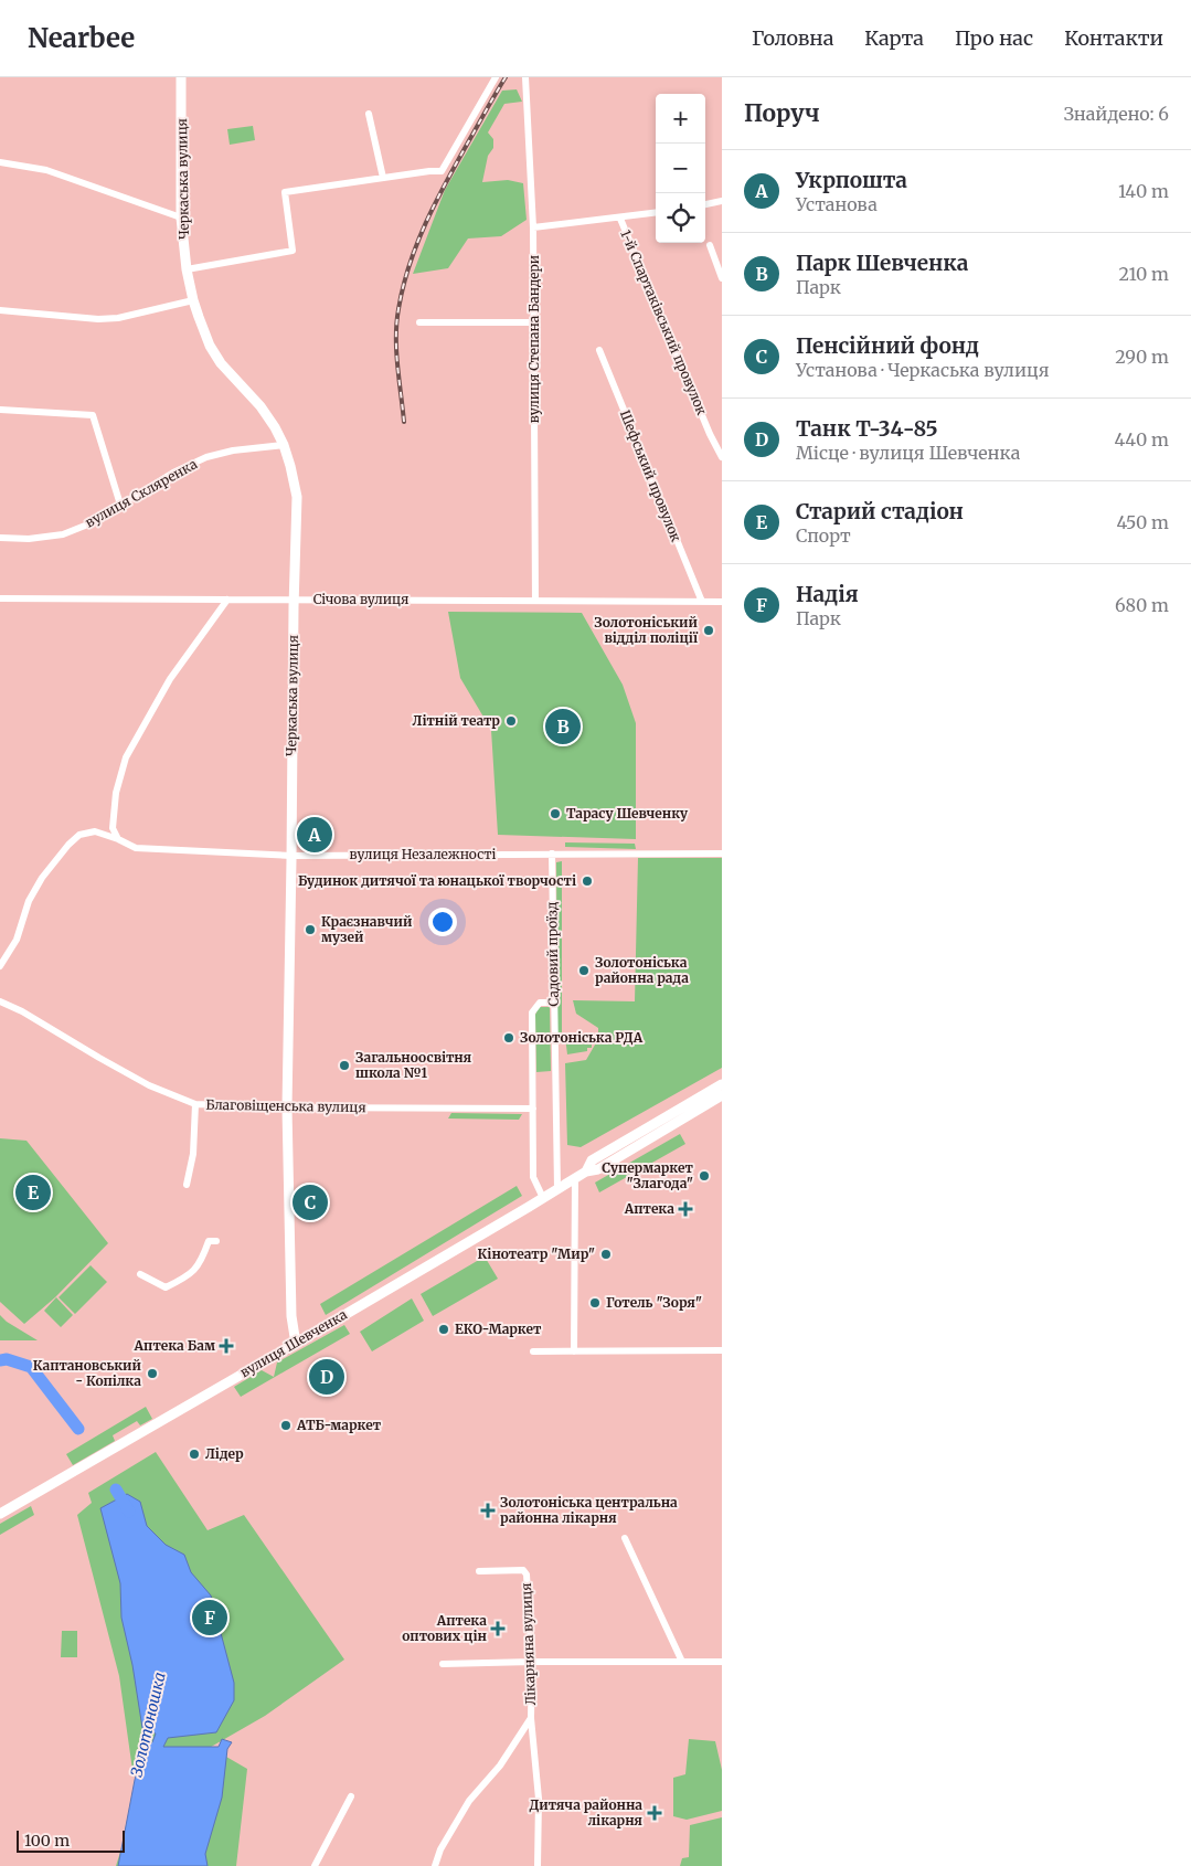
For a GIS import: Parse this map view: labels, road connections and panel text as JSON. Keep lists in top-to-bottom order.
{
  "streets": {
    "street": [
      "Черкаська вулиця",
      "1-й Спартаківський провулок",
      "вулиця Степана Бандери",
      "Шефський провулок",
      "вулиця Скляренка",
      "Січова вулиця",
      "вулиця Незалежності",
      "Садовий проїзд",
      "Благовіщенська вулиця",
      "вулиця Шевченка",
      "Лікарняна вулиця"
    ]
  },
  "crossings": [
    ["Черкаська вулиця", "вулиця Скляренка"],
    ["Черкаська вулиця", "Січова вулиця"],
    ["Черкаська вулиця", "вулиця Незалежності"],
    ["Черкаська вулиця", "Благовіщенська вулиця"],
    ["Черкаська вулиця", "вулиця Шевченка"],
    ["вулиця Степана Бандери", "Січова вулиця"],
    ["Шефський провулок", "Січова вулиця"],
    ["вулиця Незалежності", "Садовий проїзд"],
    ["Садовий проїзд", "вулиця Шевченка"]
  ],
  "water": ["Золотоношка"],
  "places": {
    "other": [
      "Золотоніський відділ поліції",
      "Літній театр",
      "Тарасу Шевченку",
      "Будинок дитячої та юнацької творчості",
      "Краєзнавчий музей",
      "Золотоніська районна рада",
      "Золотоніська РДА",
      "Загальноосвітня школа №1",
      "Супермаркет \"Злагода\"",
      "Кінотеатр \"Мир\"",
      "Готель \"Зоря\"",
      "ЕКО-Маркет",
      "Каптановський - Копілка",
      "АТБ-маркет",
      "Лідер"
    ],
    "health": [
      "Аптека",
      "Аптека Бам",
      "Золотоніська центральна районна лікарня",
      "Аптека оптових цін",
      "Дитяча районна лікарня"
    ]
  },
  "scale_bar": "100 m",
  "page": {
    "header": "Nearbee",
    "nav": [
      "Головна",
      "Карта",
      "Про нас",
      "Контакти"
    ],
    "heading": ["Поруч", "Знайдено: 6"],
    "map_buttons": ["+", "−"],
    "list": [
      {
        "mark": "A",
        "name": "Укрпошта",
        "note": "Установа",
        "value": "140 m"
      },
      {
        "mark": "B",
        "name": "Парк Шевченка",
        "note": "Парк",
        "value": "210 m"
      },
      {
        "mark": "C",
        "name": "Пенсійний фонд",
        "note": "Установа · Черкаська вулиця",
        "value": "290 m"
      },
      {
        "mark": "D",
        "name": "Танк Т-34-85",
        "note": "Місце · вулиця Шевченка",
        "value": "440 m"
      },
      {
        "mark": "E",
        "name": "Старий стадіон",
        "note": "Спорт",
        "value": "450 m"
      },
      {
        "mark": "F",
        "name": "Надія",
        "note": "Парк",
        "value": "680 m"
      }
    ],
    "pins": [
      "B",
      "A",
      "E",
      "C",
      "D",
      "F"
    ],
    "scale": "100 m"
  }
}
